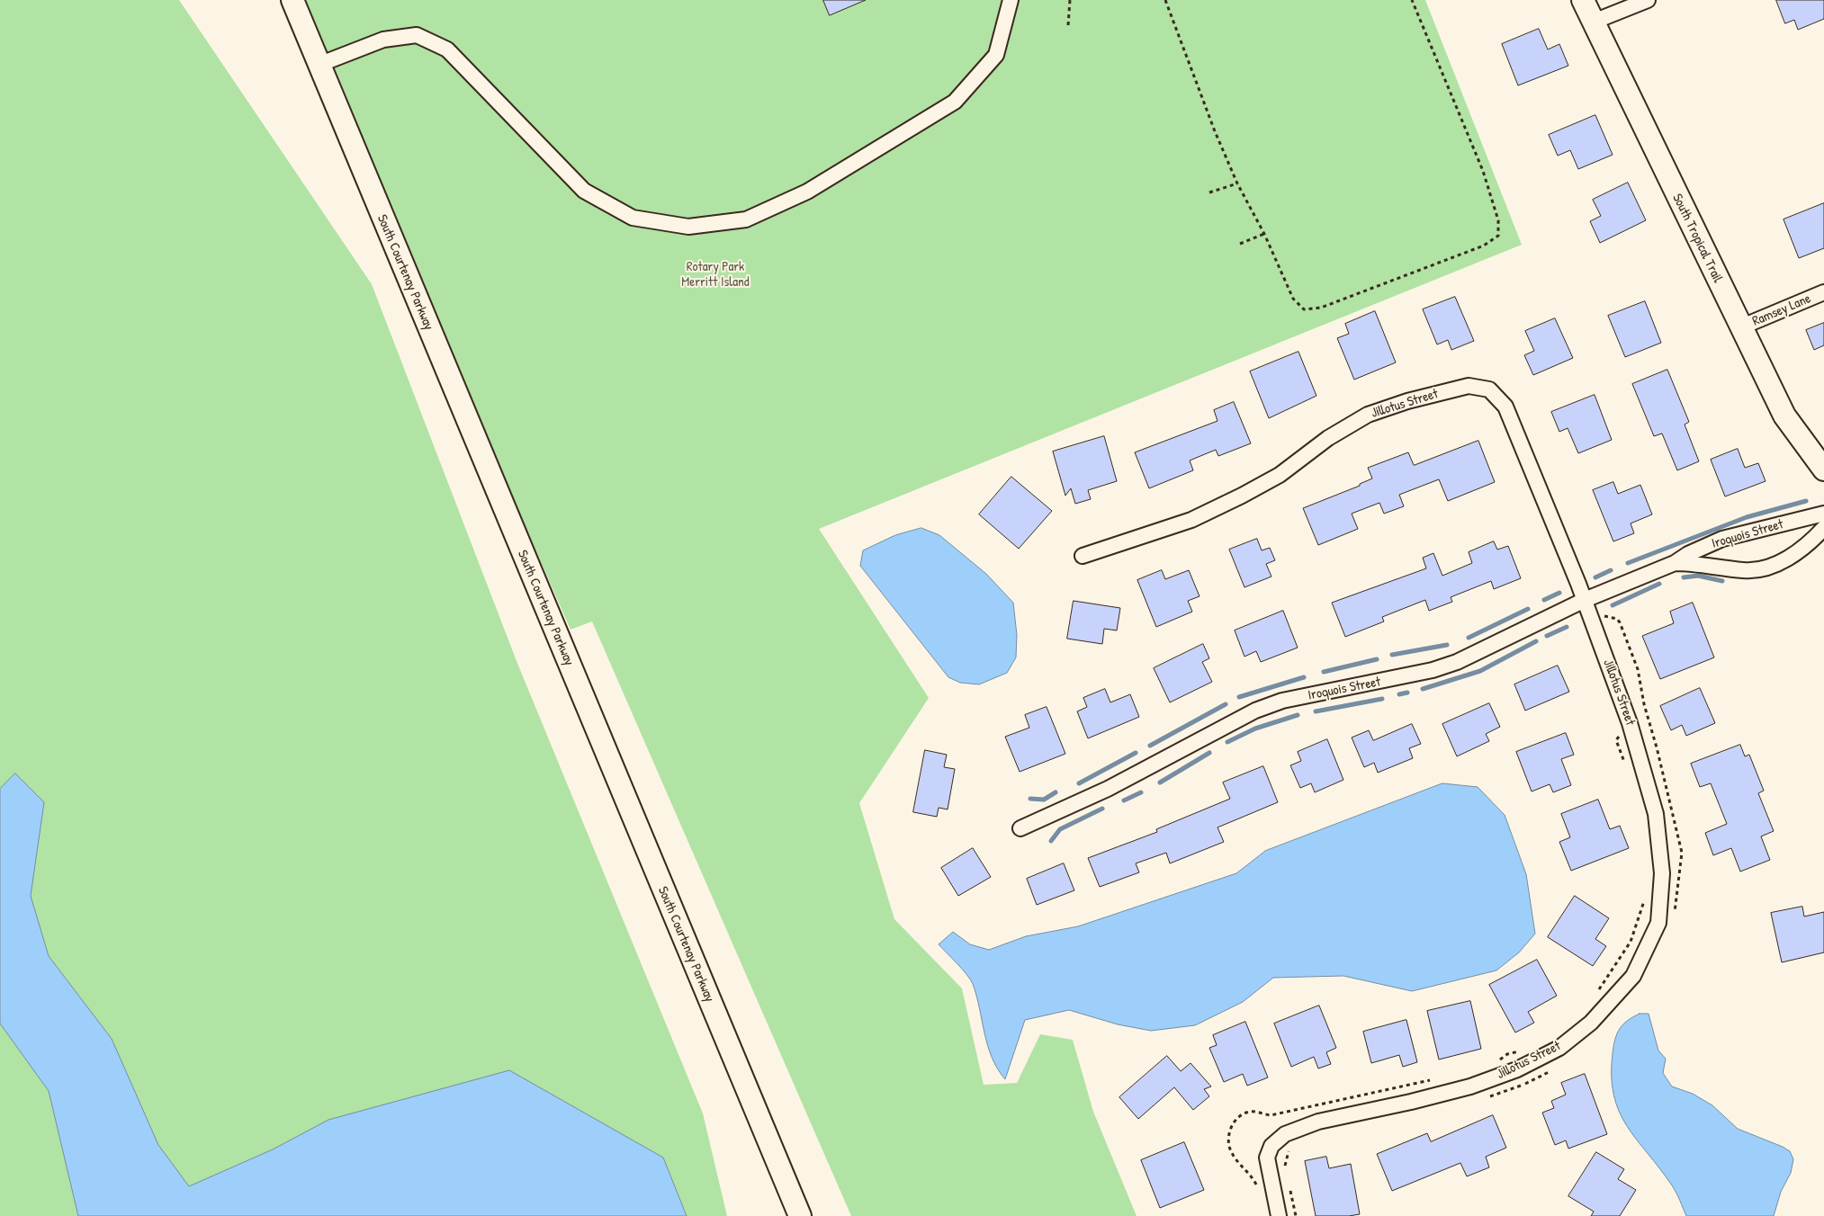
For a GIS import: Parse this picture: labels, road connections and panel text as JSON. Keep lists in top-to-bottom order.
{
  "streets": {
    "main road": ["South Tropical Trail", "South Courtenay Parkway"],
    "street": ["Ramsey Lane", "Jillotus Street", "Iroquois Street"]
  },
  "crossings": [
    ["South Tropical Trail", "Ramsey Lane"],
    ["Jillotus Street", "Iroquois Street"]
  ],
  "parks": ["Rotary Park Merritt Island"]
}
